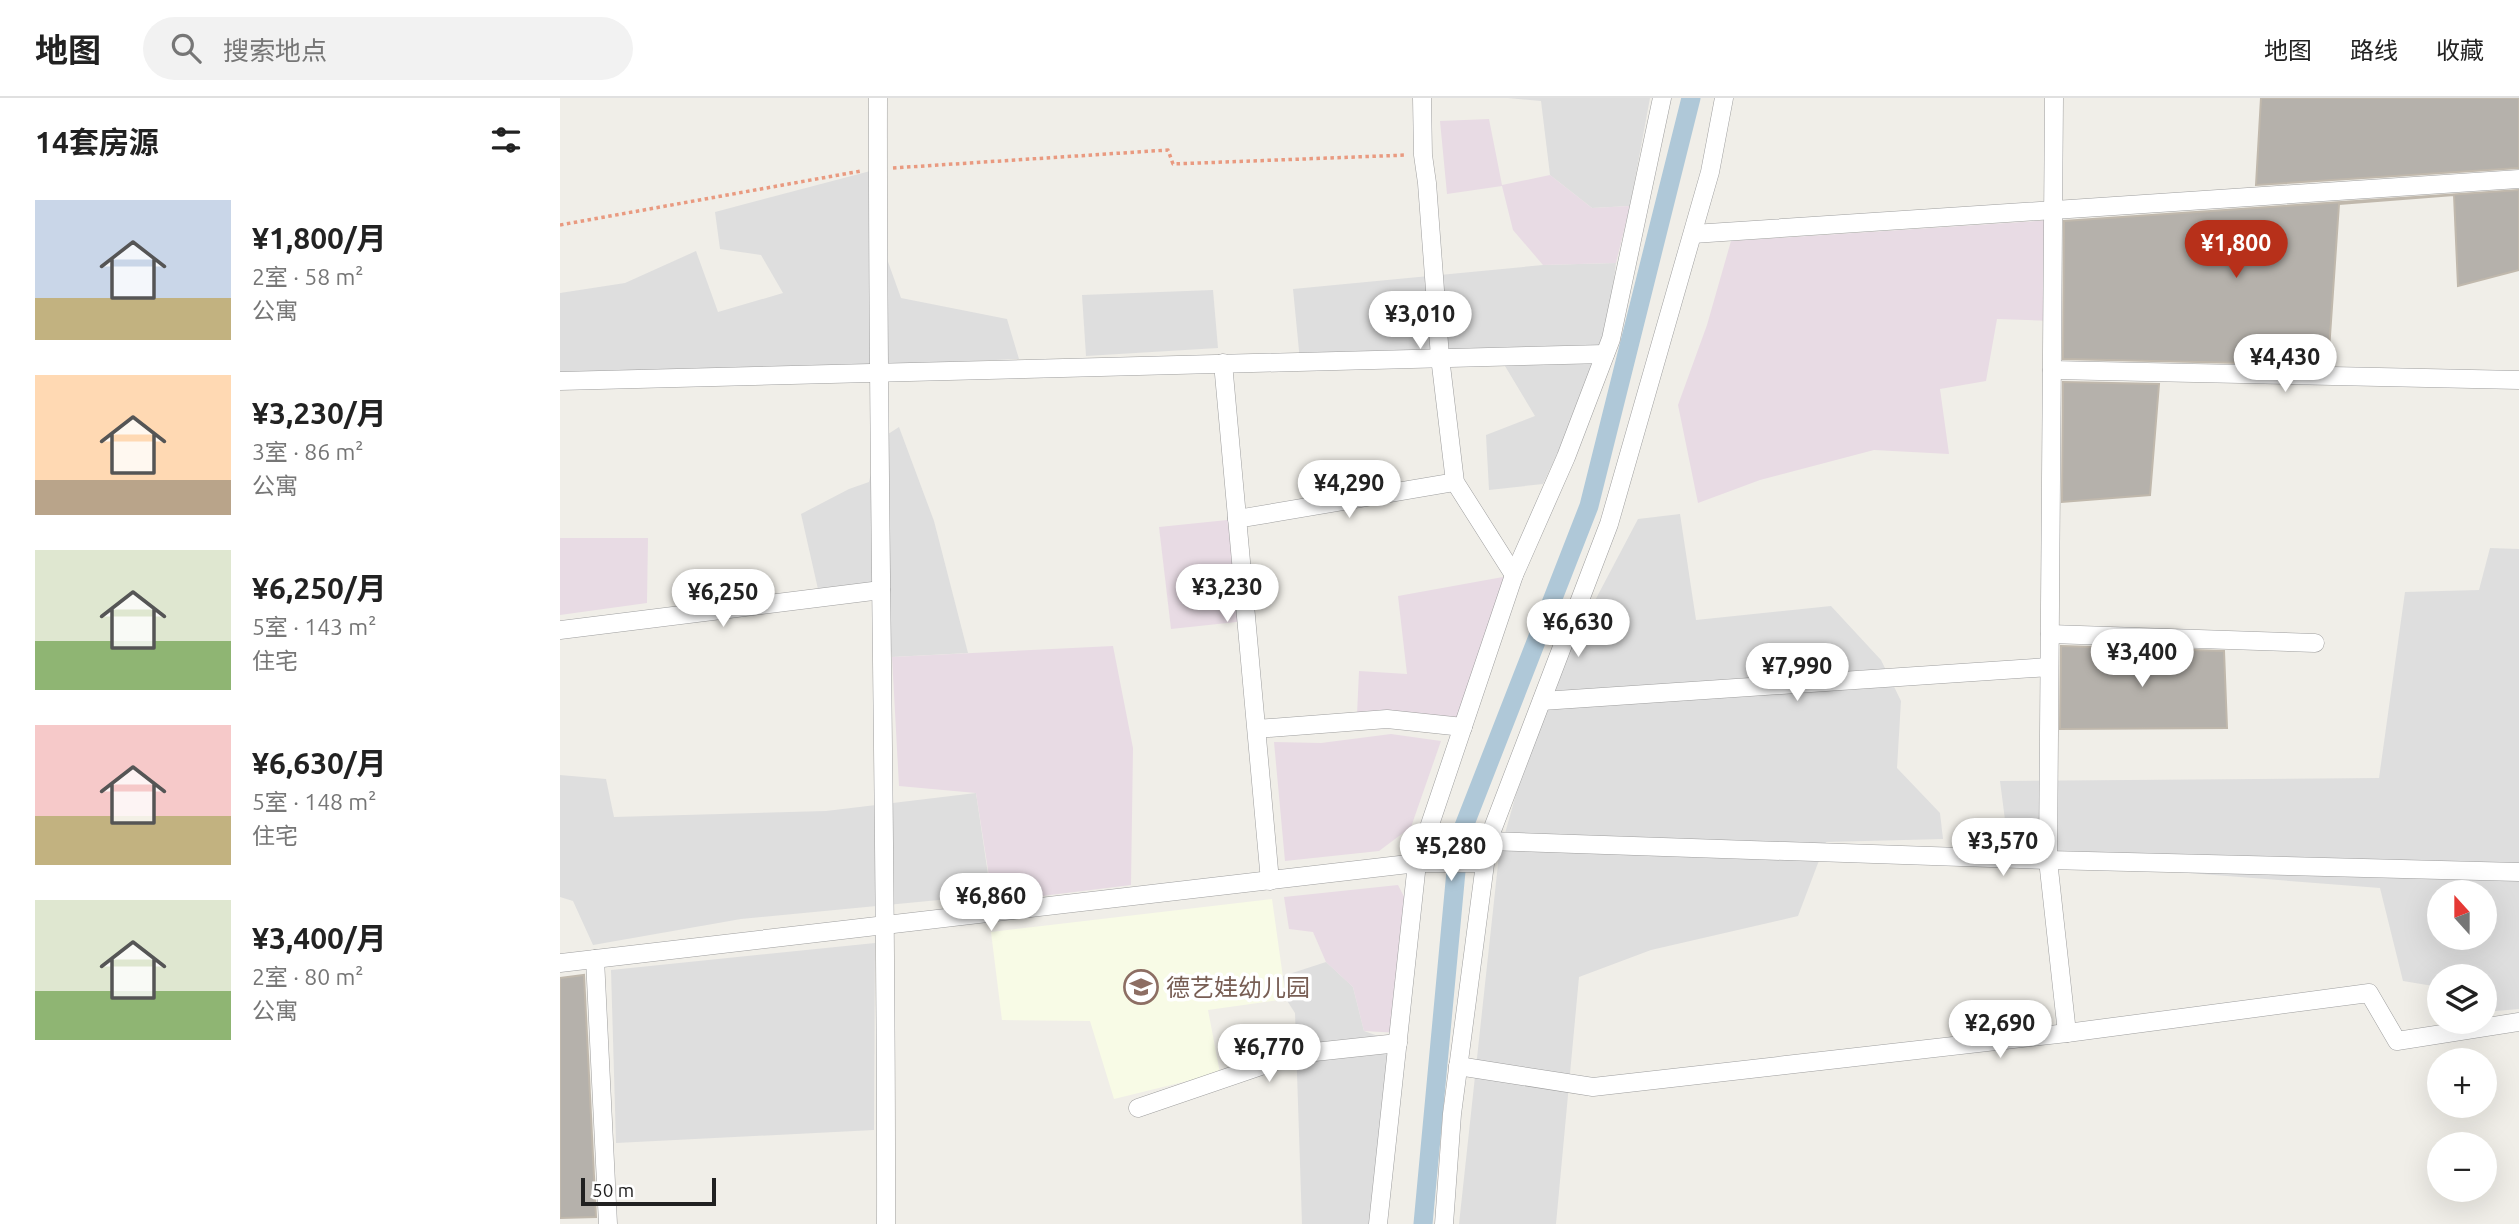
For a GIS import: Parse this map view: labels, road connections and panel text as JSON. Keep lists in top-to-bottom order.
{
  "places": {
    "school or university": ["德艺娃幼儿园"]
  },
  "scale_bar": "50 m",
  "north": "top",
  "page": {
    "header": "地图",
    "search": "搜索地点",
    "nav": ["地图", "路线", "收藏"],
    "heading": "14套房源",
    "list": [
      {
        "name": "¥1,800/月",
        "note": "2室 · 58 m² · 公寓"
      },
      {
        "name": "¥3,230/月",
        "note": "3室 · 86 m² · 公寓"
      },
      {
        "name": "¥6,250/月",
        "note": "5室 · 143 m² · 住宅"
      },
      {
        "name": "¥6,630/月",
        "note": "5室 · 148 m² · 住宅"
      },
      {
        "name": "¥3,400/月",
        "note": "2室 · 80 m² · 公寓"
      }
    ],
    "price": [
      "¥1,800",
      "¥3,010",
      "¥4,430",
      "¥4,290",
      "¥3,230",
      "¥6,250",
      "¥6,630",
      "¥3,400",
      "¥7,990",
      "¥3,570",
      "¥5,280",
      "¥6,860",
      "¥2,690",
      "¥6,770"
    ],
    "map_buttons": ["+", "−"],
    "scale": "50 m"
  }
}
